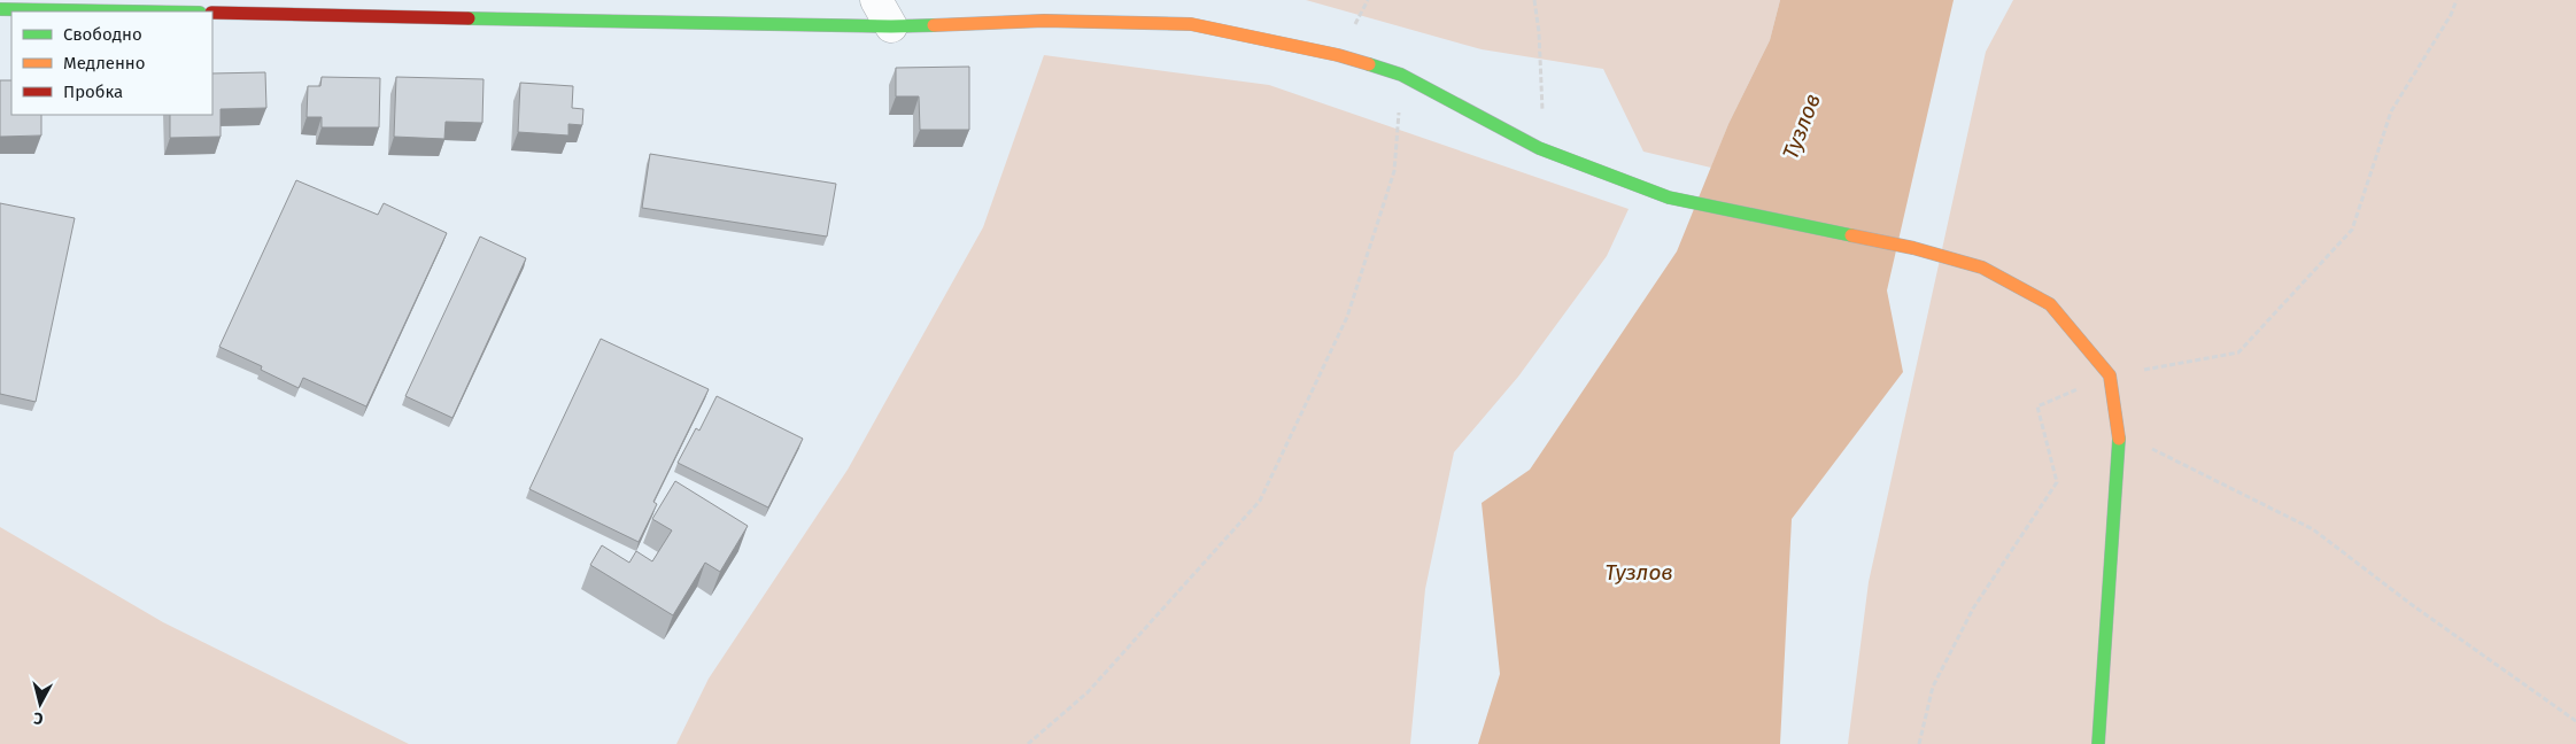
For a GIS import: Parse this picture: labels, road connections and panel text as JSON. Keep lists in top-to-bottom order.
{
  "water": ["Тузлов"],
  "legend": ["Свободно", "Медленно", "Пробка"],
  "north": "bottom"
}
